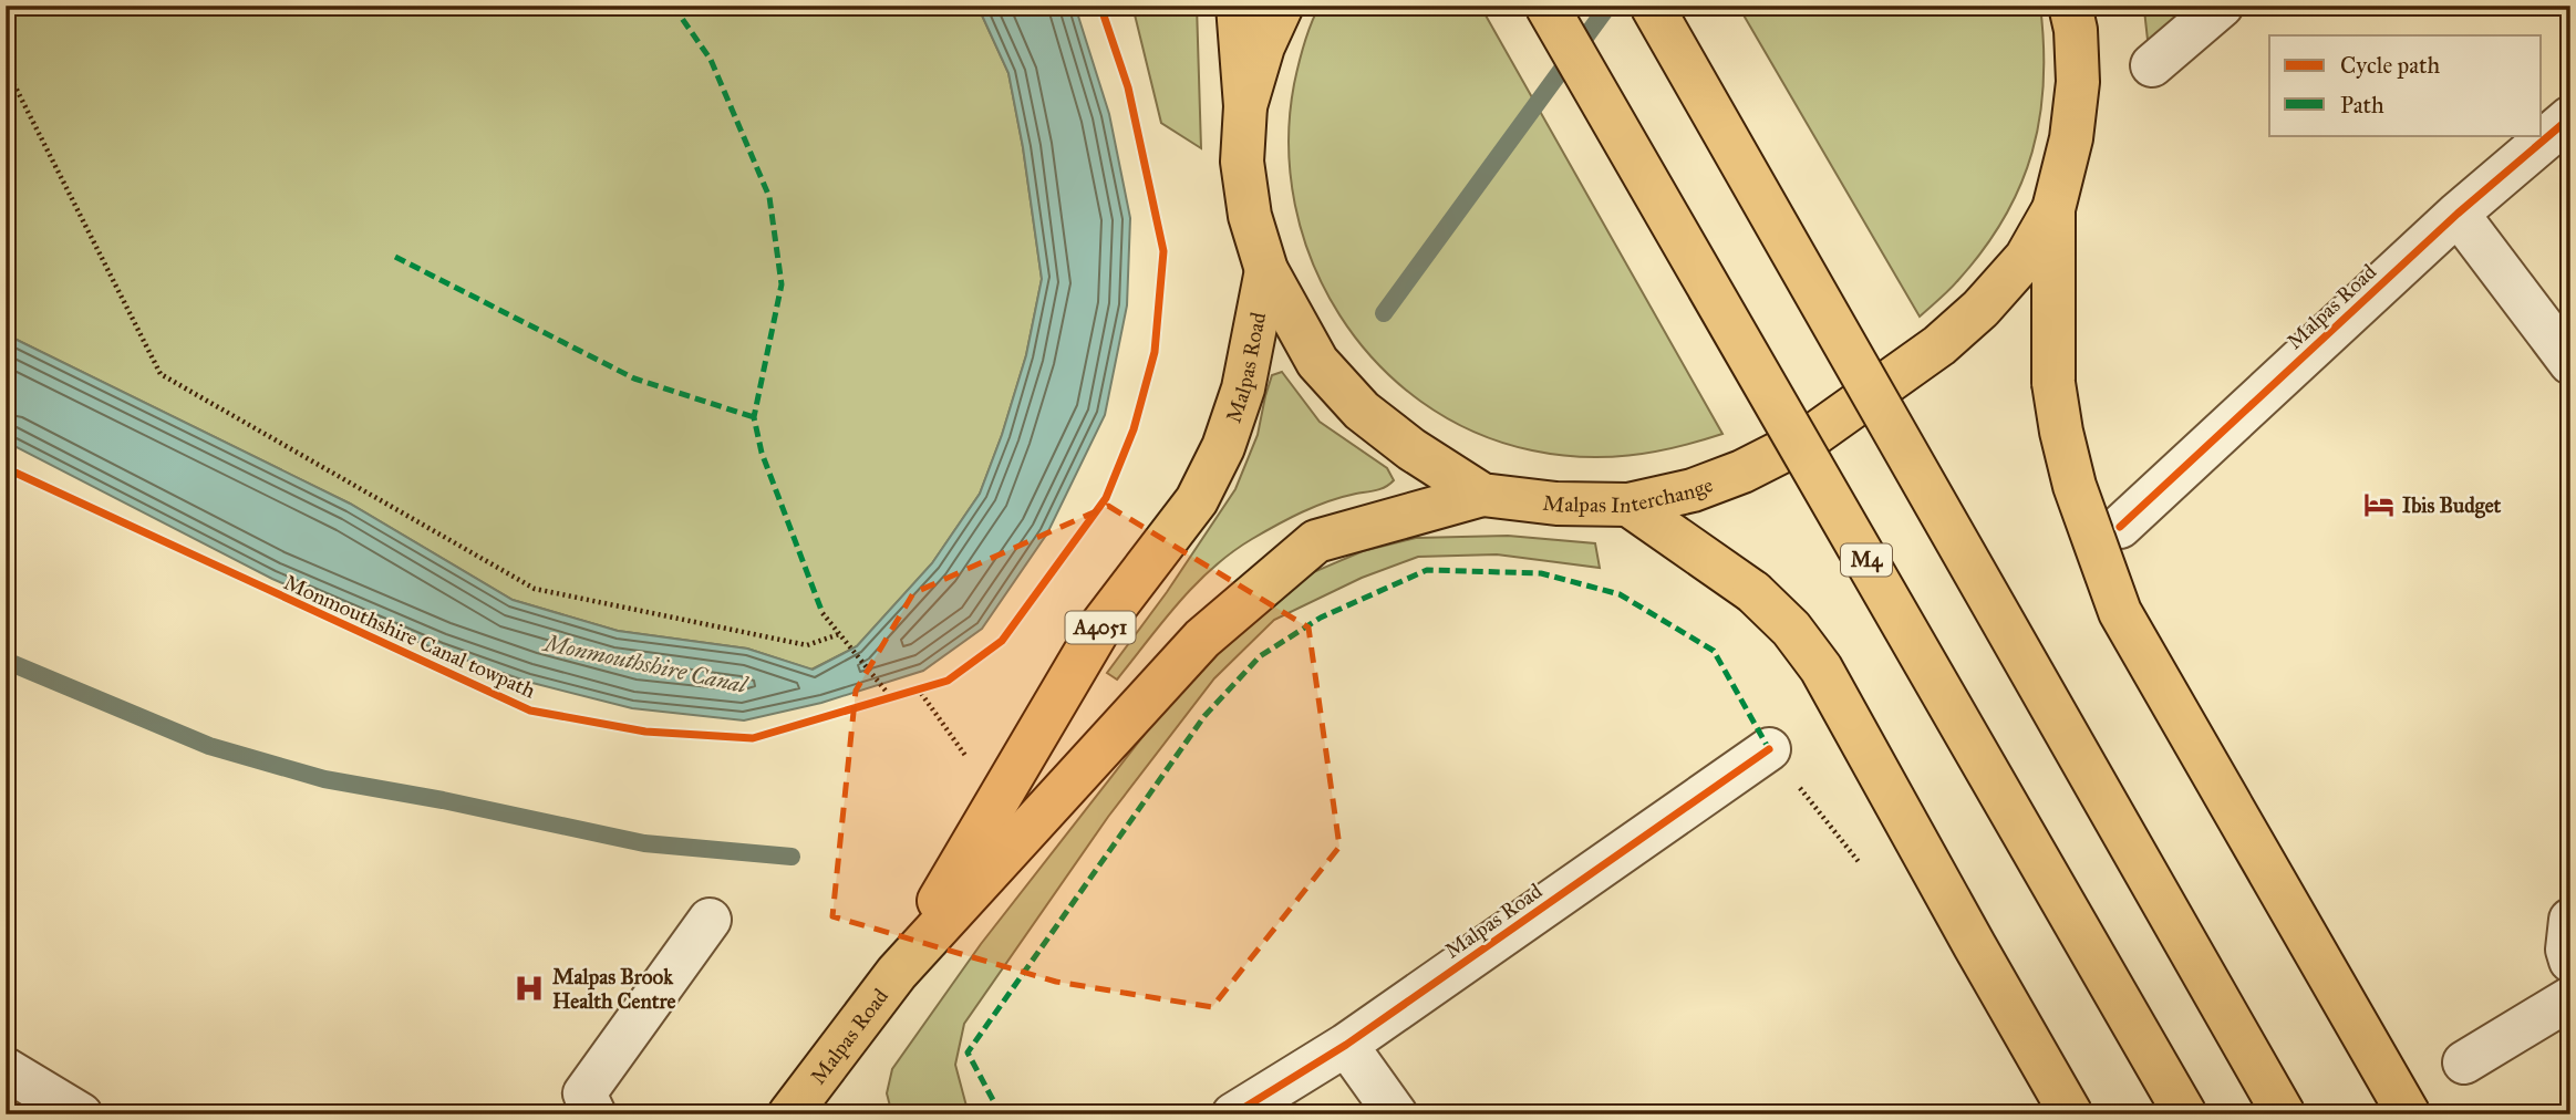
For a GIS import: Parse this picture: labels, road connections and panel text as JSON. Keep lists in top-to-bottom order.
{
  "streets": {
    "main road": [
      "Malpas Road",
      "Malpas Interchange",
      "M4",
      "A4051"
    ],
    "cycle path": ["Monmouthshire Canal towpath"]
  },
  "crossings": [
    ["Malpas Road", "Malpas Interchange"]
  ],
  "water": ["Monmouthshire Canal"],
  "places": {
    "hotel": ["Ibis Budget"],
    "hospital": ["Malpas Brook Health Centre"]
  },
  "legend": ["Cycle path", "Path"]
}
